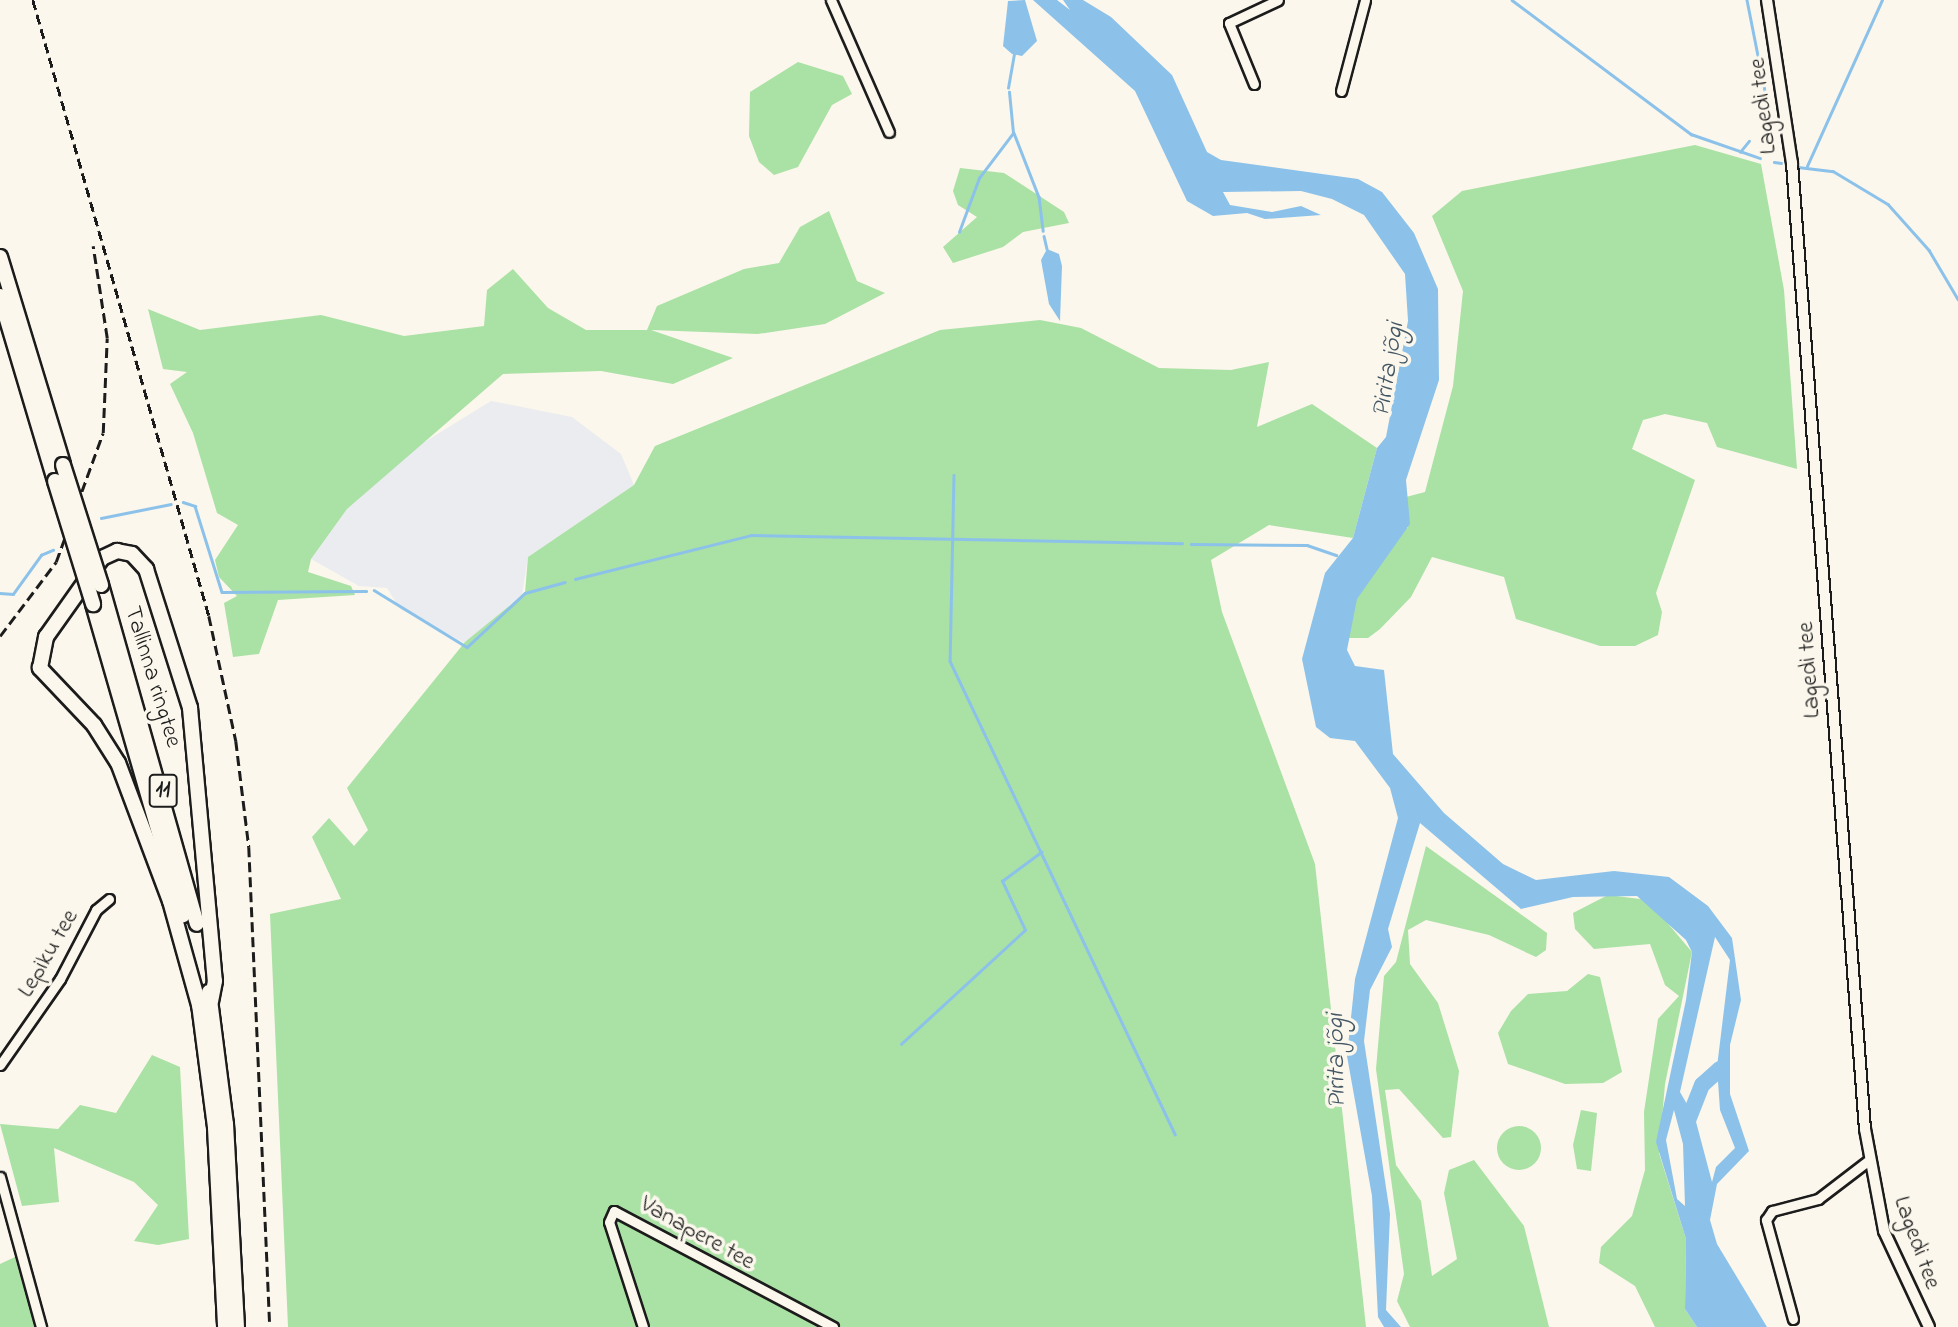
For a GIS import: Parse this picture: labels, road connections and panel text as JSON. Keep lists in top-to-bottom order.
{
  "streets": {
    "highway": ["Tallinna ringtee", "11"],
    "street": ["Lagedi tee", "Lepiku tee", "Vanapere tee"]
  },
  "water": ["Pirita jõgi"]
}
